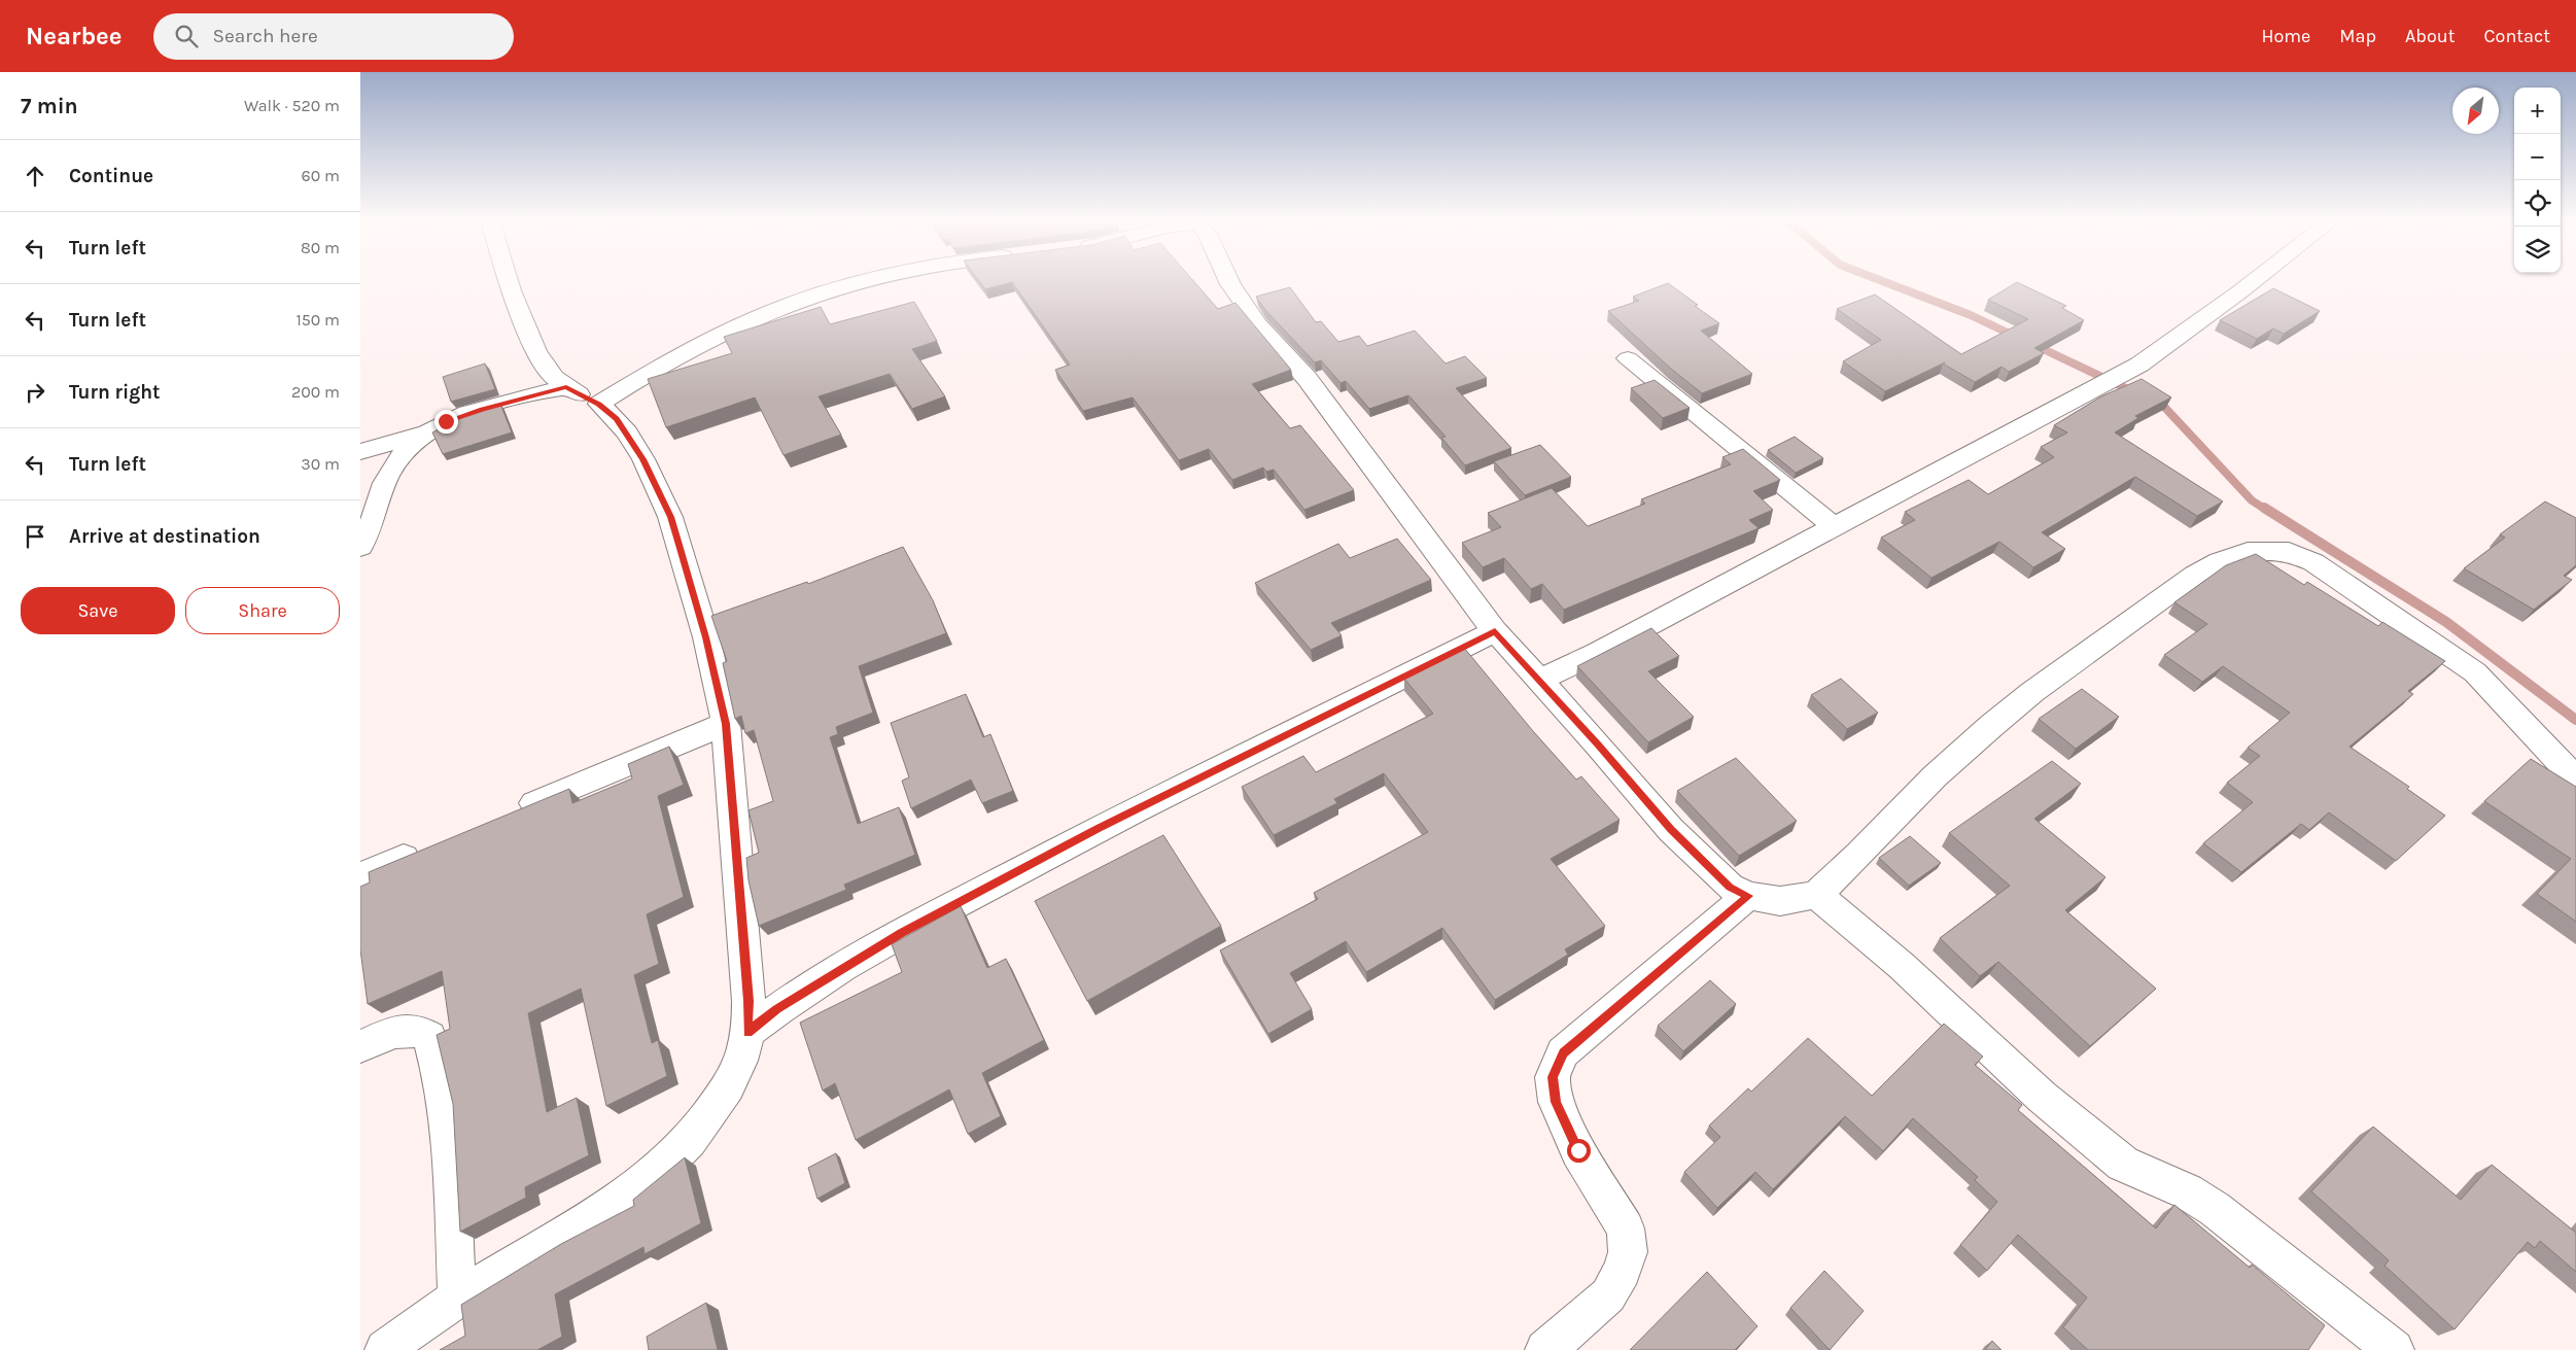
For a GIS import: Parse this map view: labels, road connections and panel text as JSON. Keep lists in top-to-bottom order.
{
  "north": "bottom left",
  "page": {
    "header": "Nearbee",
    "search": "Search here",
    "nav": [
      "Home",
      "Map",
      "About",
      "Contact"
    ],
    "heading": ["7 min", "Walk · 520 m"],
    "map_buttons": ["+", "−"],
    "list": [
      ["Continue", "60 m"],
      ["Turn left", "80 m"],
      ["Turn left", "150 m"],
      ["Turn right", "200 m"],
      ["Turn left", "30 m"],
      "Arrive at destination"
    ],
    "buttons": ["Save", "Share"]
  }
}
